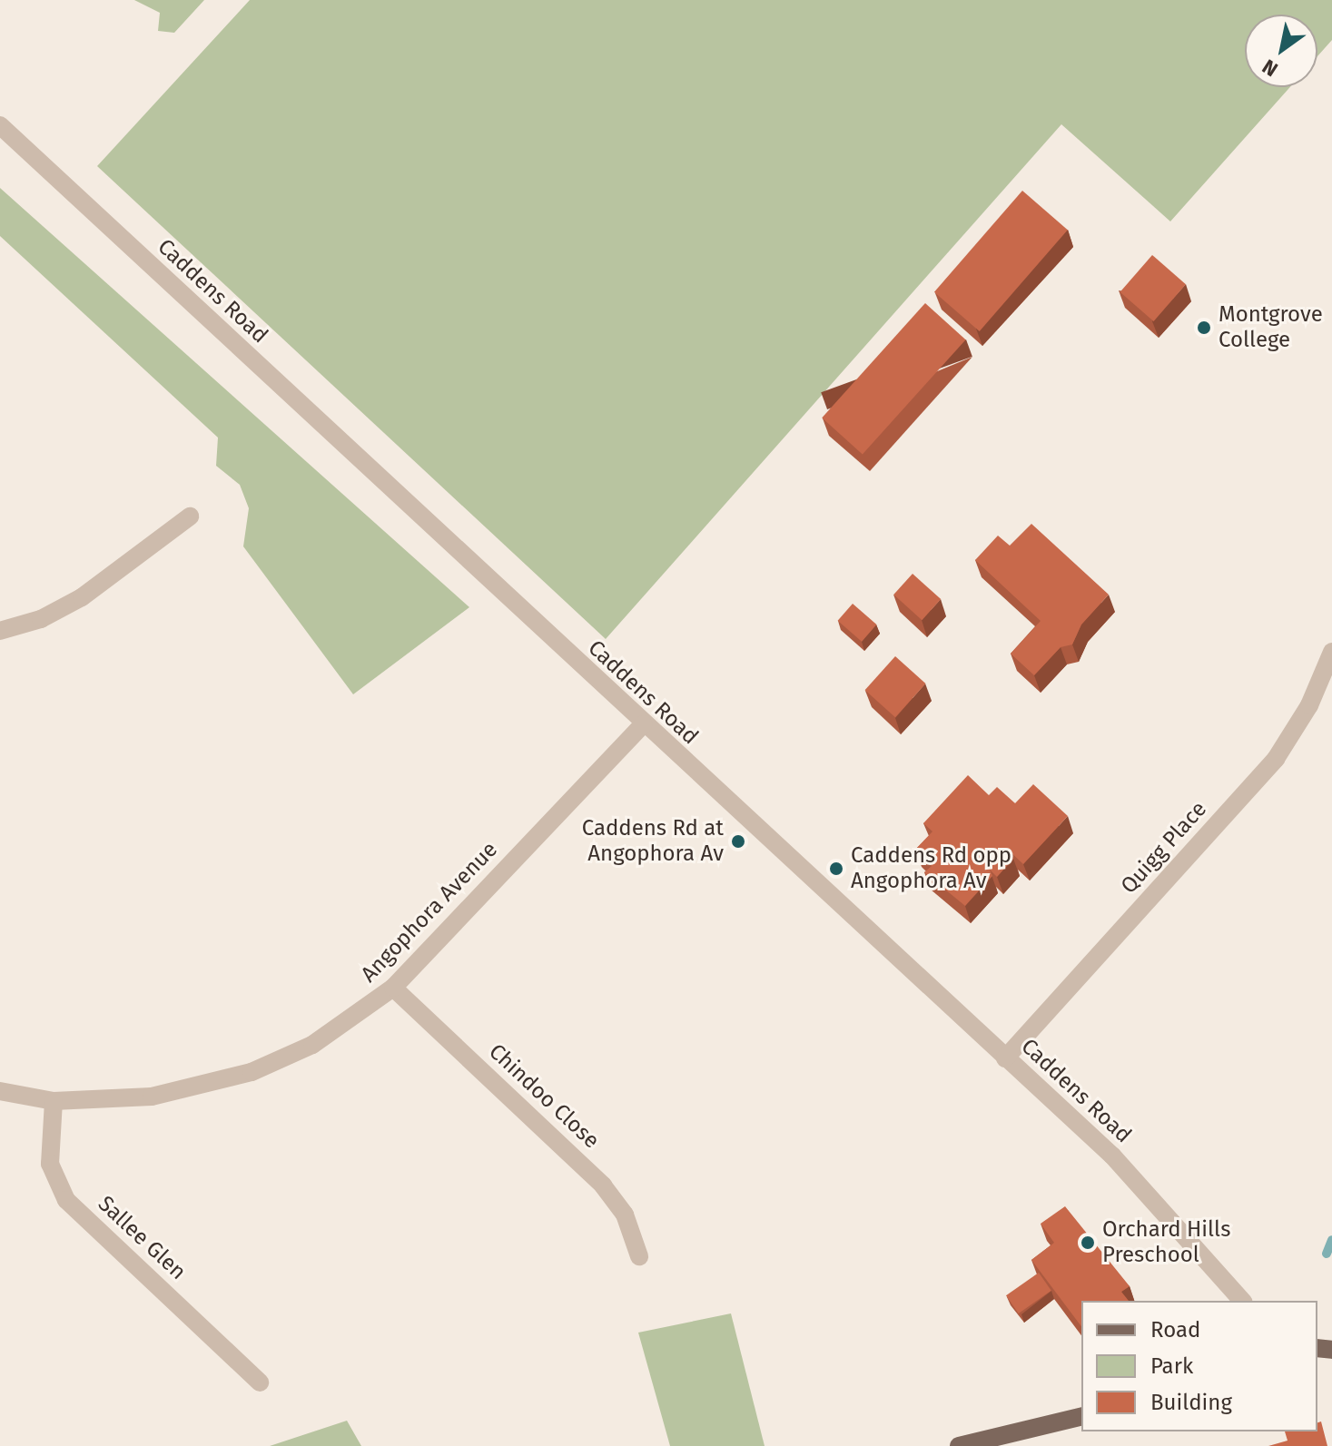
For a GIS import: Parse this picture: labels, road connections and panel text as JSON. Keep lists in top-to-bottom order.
{
  "streets": {
    "street": [
      "Caddens Road",
      "Quigg Place",
      "Angophora Avenue",
      "Chindoo Close",
      "Sallee Glen"
    ]
  },
  "crossings": [
    ["Caddens Road", "Quigg Place"],
    ["Caddens Road", "Angophora Avenue"],
    ["Angophora Avenue", "Chindoo Close"],
    ["Angophora Avenue", "Sallee Glen"]
  ],
  "places": [
    "Montgrove College",
    "Caddens Rd at Angophora Av",
    "Caddens Rd opp Angophora Av",
    "Orchard Hills Preschool"
  ],
  "legend": ["Road", "Park", "Building"],
  "north": "bottom left"
}
